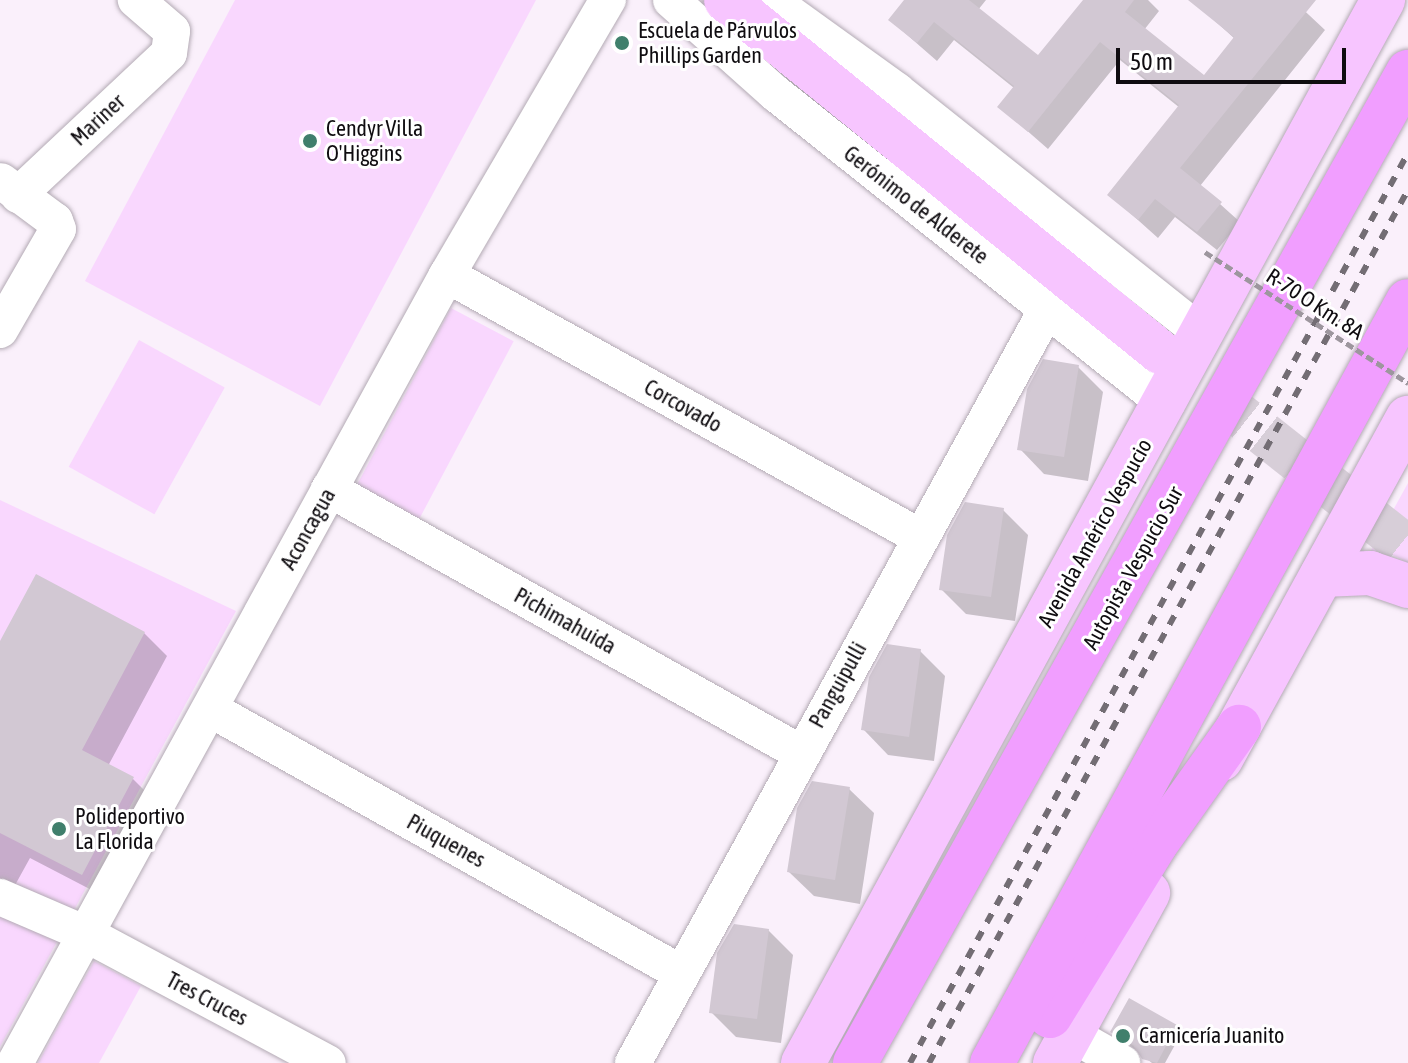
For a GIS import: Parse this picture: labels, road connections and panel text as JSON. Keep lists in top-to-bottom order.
{
  "streets": {
    "highway": ["Autopista Vespucio Sur"],
    "main road": ["Gerónimo de Alderete", "Avenida Américo Vespucio"],
    "street": [
      "Mariner",
      "Corcovado",
      "Aconcagua",
      "Pichimahuida",
      "Panguipulli",
      "Piuquenes",
      "Tres Cruces"
    ],
    "path": ["R-70 O Km. 8A"]
  },
  "crossings": [
    ["Gerónimo de Alderete", "Avenida Américo Vespucio"],
    ["Gerónimo de Alderete", "Panguipulli"],
    ["Corcovado", "Aconcagua"],
    ["Corcovado", "Panguipulli"],
    ["Aconcagua", "Pichimahuida"],
    ["Aconcagua", "Piuquenes"],
    ["Aconcagua", "Tres Cruces"],
    ["Pichimahuida", "Panguipulli"],
    ["Panguipulli", "Piuquenes"]
  ],
  "places": [
    "Escuela de Párvulos Phillips Garden",
    "Cendyr Villa O'Higgins",
    "Polideportivo La Florida",
    "Carnicería Juanito"
  ],
  "scale_bar": "50 m"
}
